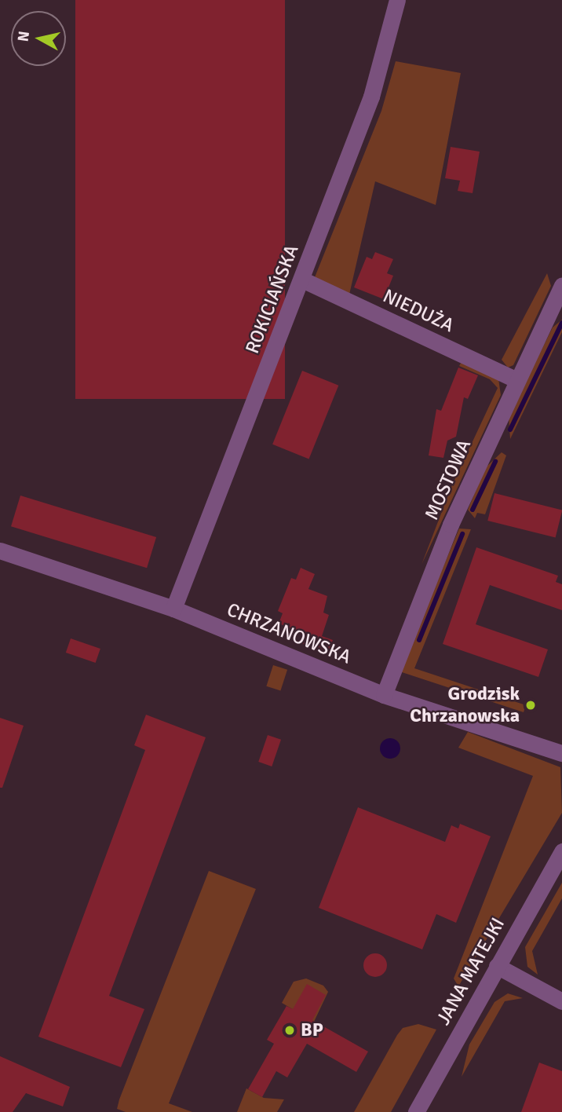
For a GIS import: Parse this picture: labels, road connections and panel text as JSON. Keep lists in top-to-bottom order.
{
  "streets": {
    "street": [
      "ROKICIAŃSKA",
      "NIEDUŻA",
      "MOSTOWA",
      "CHRZANOWSKA",
      "JANA MATEJKI"
    ]
  },
  "crossings": [
    ["ROKICIAŃSKA", "NIEDUŻA"],
    ["ROKICIAŃSKA", "CHRZANOWSKA"],
    ["NIEDUŻA", "MOSTOWA"],
    ["MOSTOWA", "CHRZANOWSKA"]
  ],
  "places": ["Grodzisk Chrzanowska", "BP"],
  "north": "left"
}
